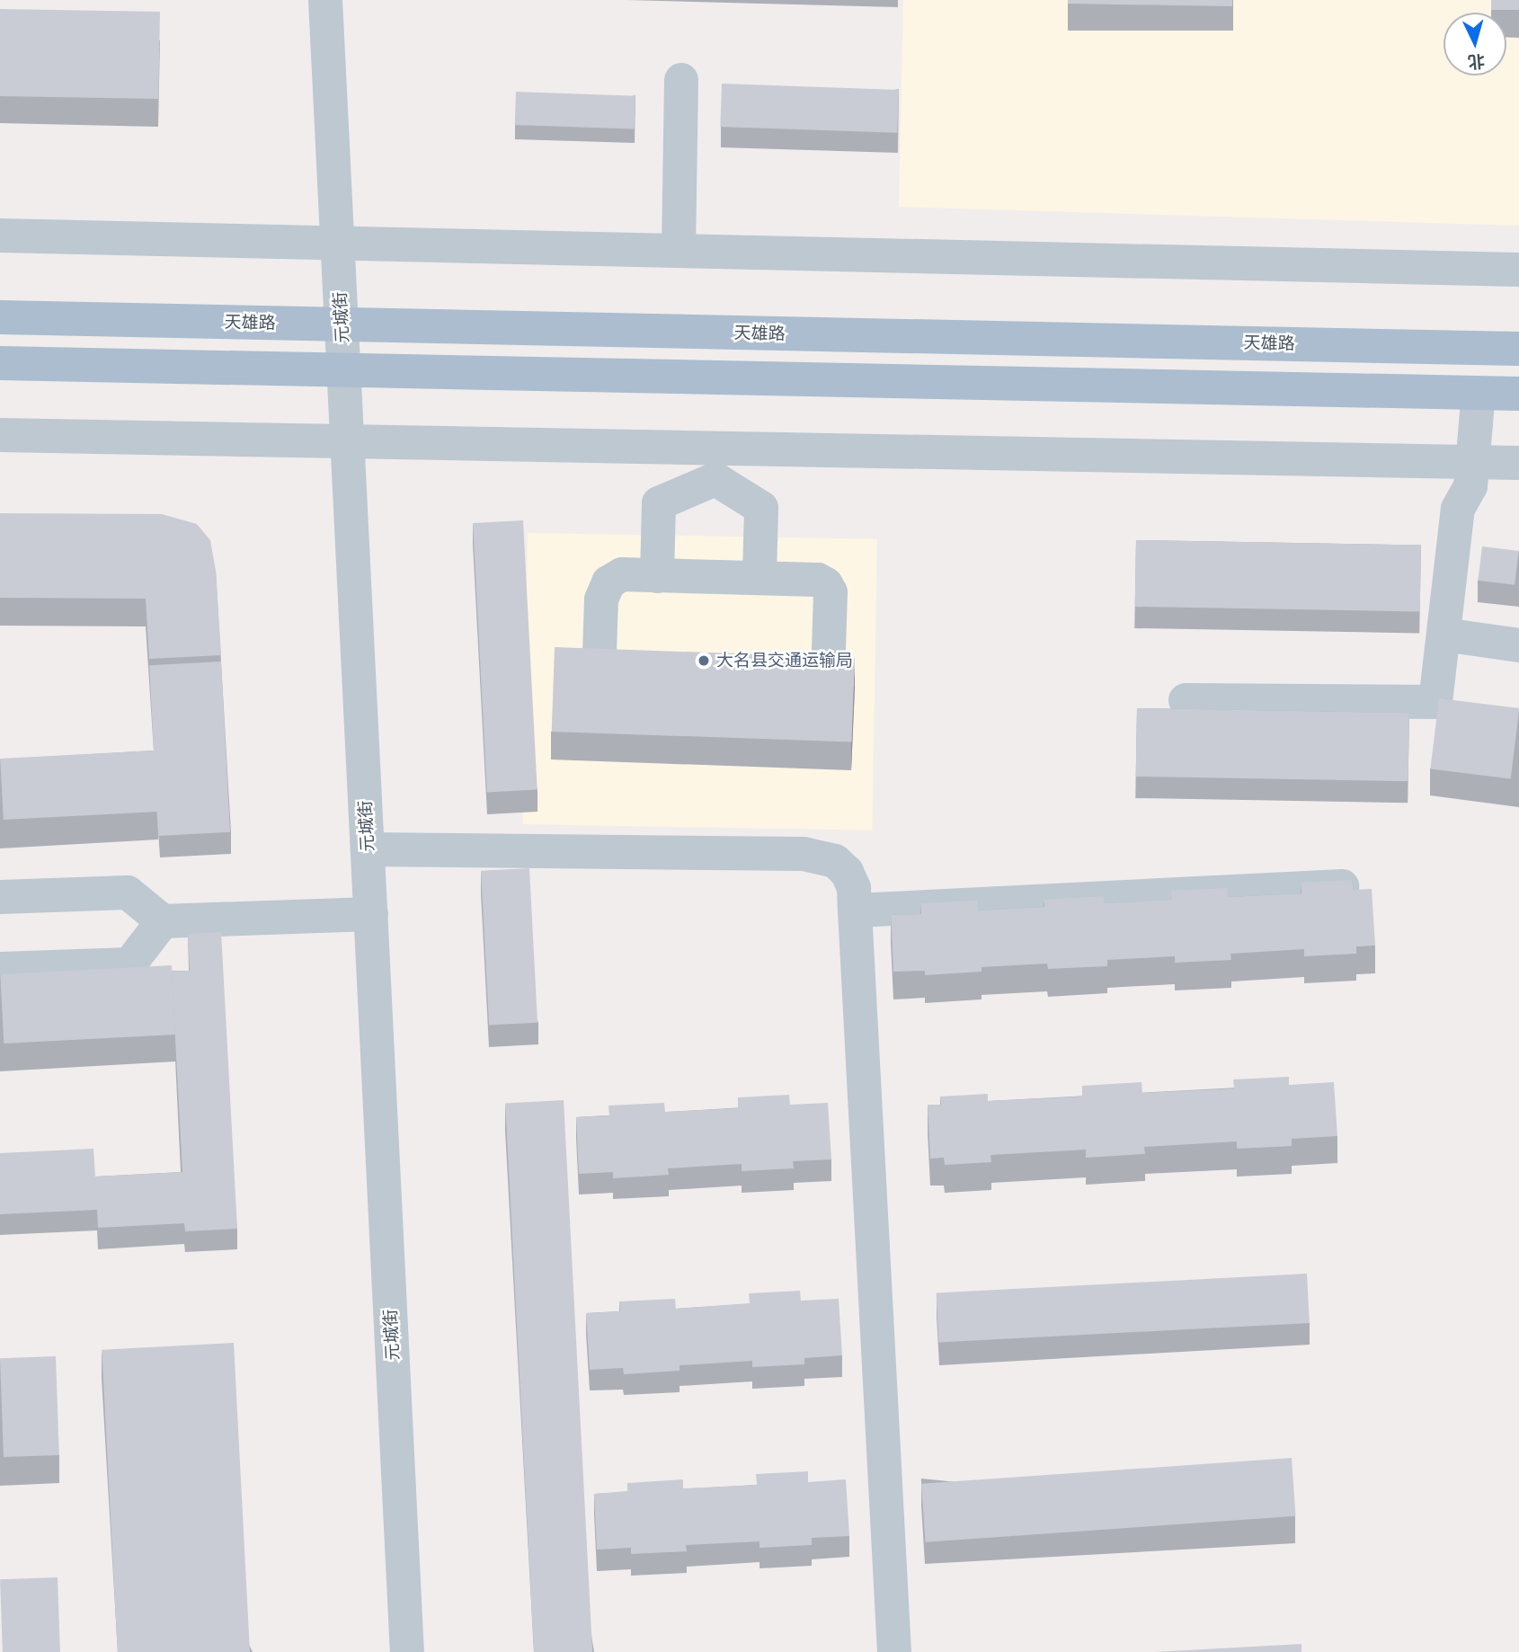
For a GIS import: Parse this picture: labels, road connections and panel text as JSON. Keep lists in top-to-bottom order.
{
  "streets": {
    "main road": ["天雄路"],
    "street": ["元城街"]
  },
  "crossings": [
    ["元城街", "天雄路"]
  ],
  "places": ["大名县交通运输局"],
  "north": "bottom"
}
